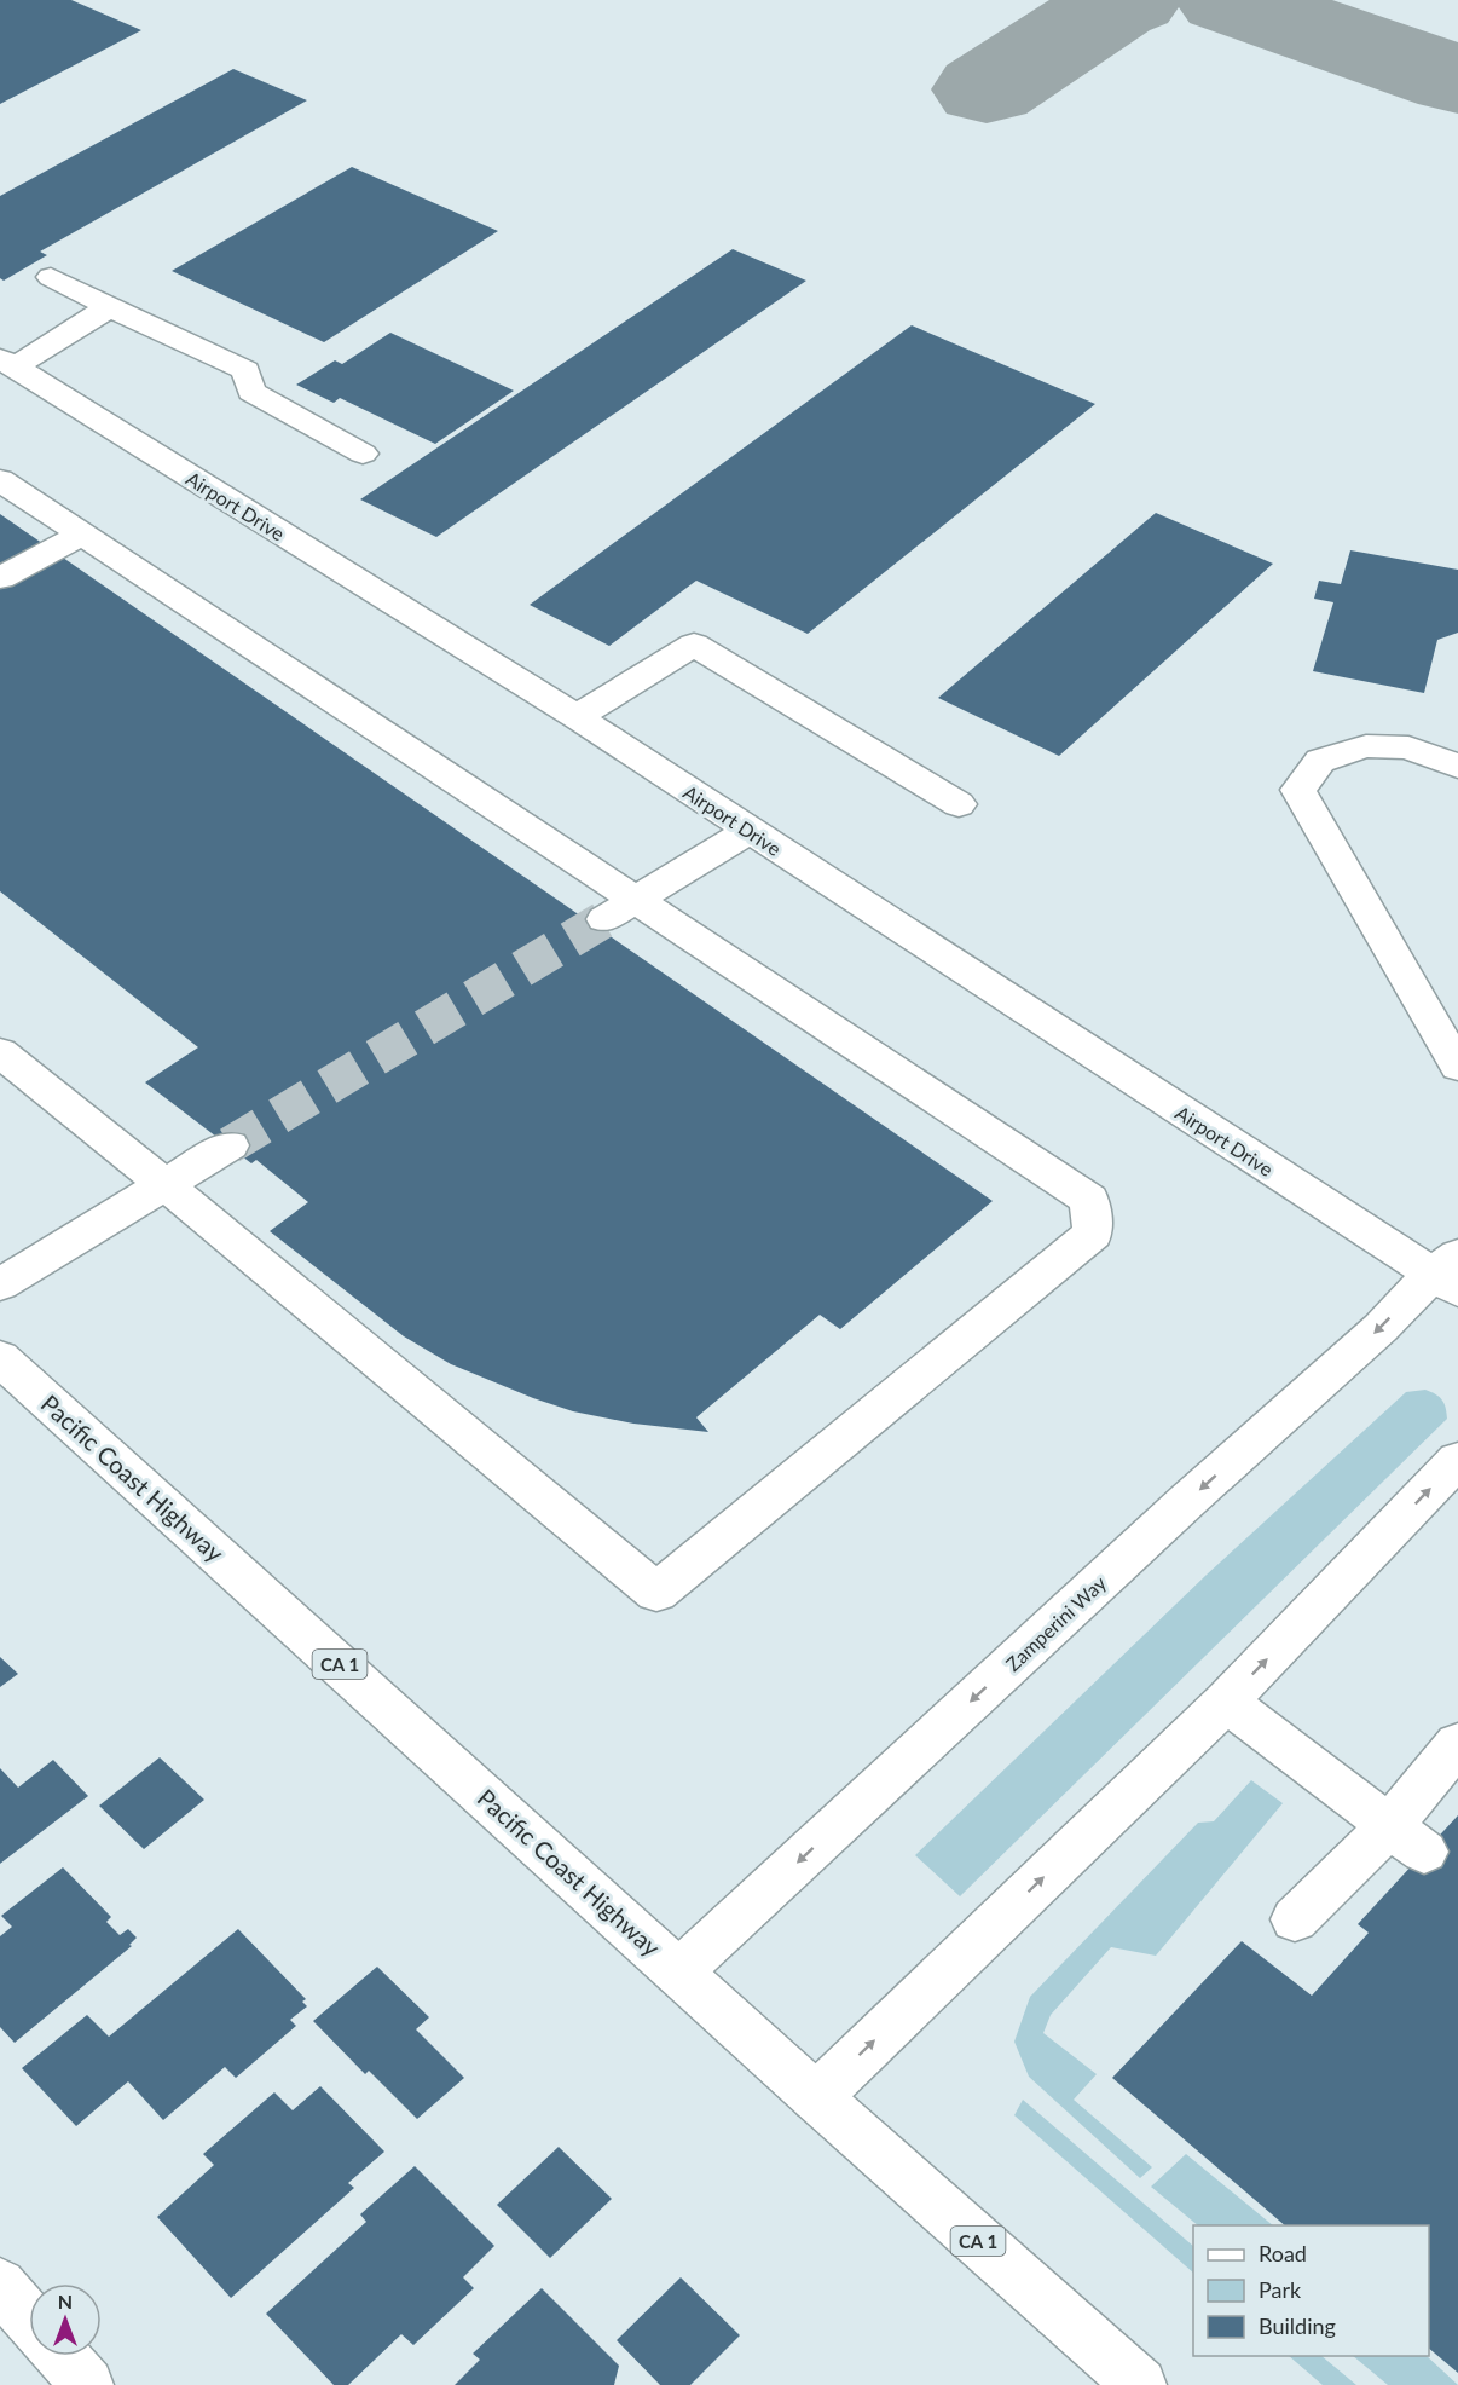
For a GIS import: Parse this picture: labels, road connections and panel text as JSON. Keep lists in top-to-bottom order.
{
  "streets": {
    "main road": [
      "Airport Drive",
      "Pacific Coast Highway",
      "Zamperini Way",
      "CA 1"
    ]
  },
  "crossings": [
    ["Airport Drive", "Zamperini Way"],
    ["Pacific Coast Highway", "Zamperini Way"]
  ],
  "legend": ["Road", "Park", "Building"],
  "north": "top"
}
